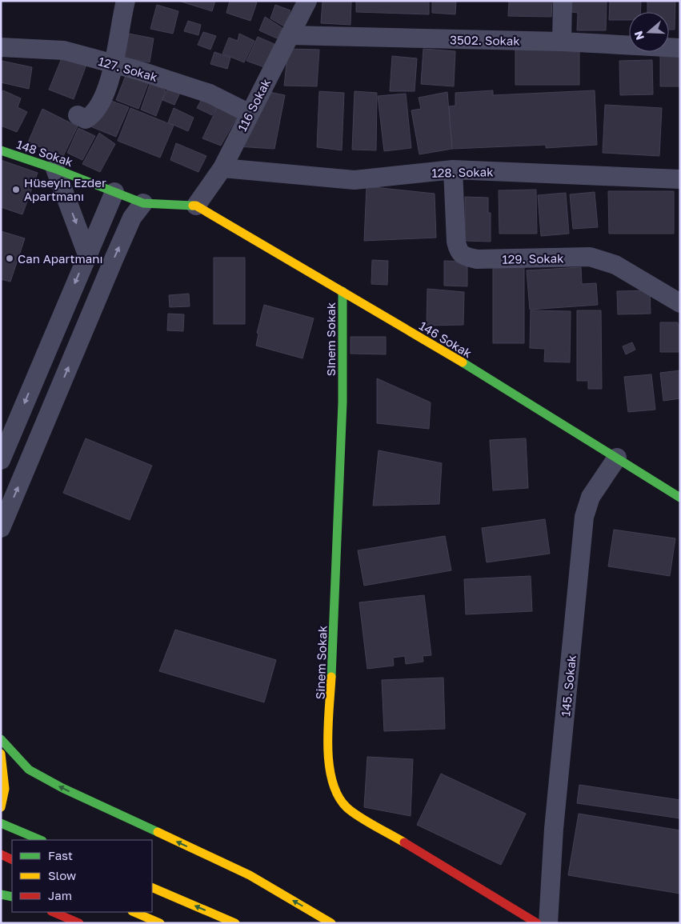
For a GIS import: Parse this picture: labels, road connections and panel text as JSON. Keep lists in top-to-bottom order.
{
  "streets": {
    "main road": ["148 Sokak", "Sinem Sokak", "146 Sokak"],
    "street": [
      "3502. Sokak",
      "127. Sokak",
      "116 Sokak",
      "128. Sokak",
      "129. Sokak",
      "145. Sokak"
    ]
  },
  "crossings": [
    ["3502. Sokak", "116 Sokak"],
    ["127. Sokak", "116 Sokak"],
    ["116 Sokak", "148 Sokak"],
    ["116 Sokak", "128. Sokak"],
    ["116 Sokak", "146 Sokak"],
    ["148 Sokak", "146 Sokak"],
    ["128. Sokak", "129. Sokak"],
    ["Sinem Sokak", "146 Sokak"],
    ["146 Sokak", "145. Sokak"]
  ],
  "places": ["Hüseyin Ezder Apartmanı", "Can Apartmanı"],
  "legend": ["Fast", "Slow", "Jam"],
  "north": "left"
}
